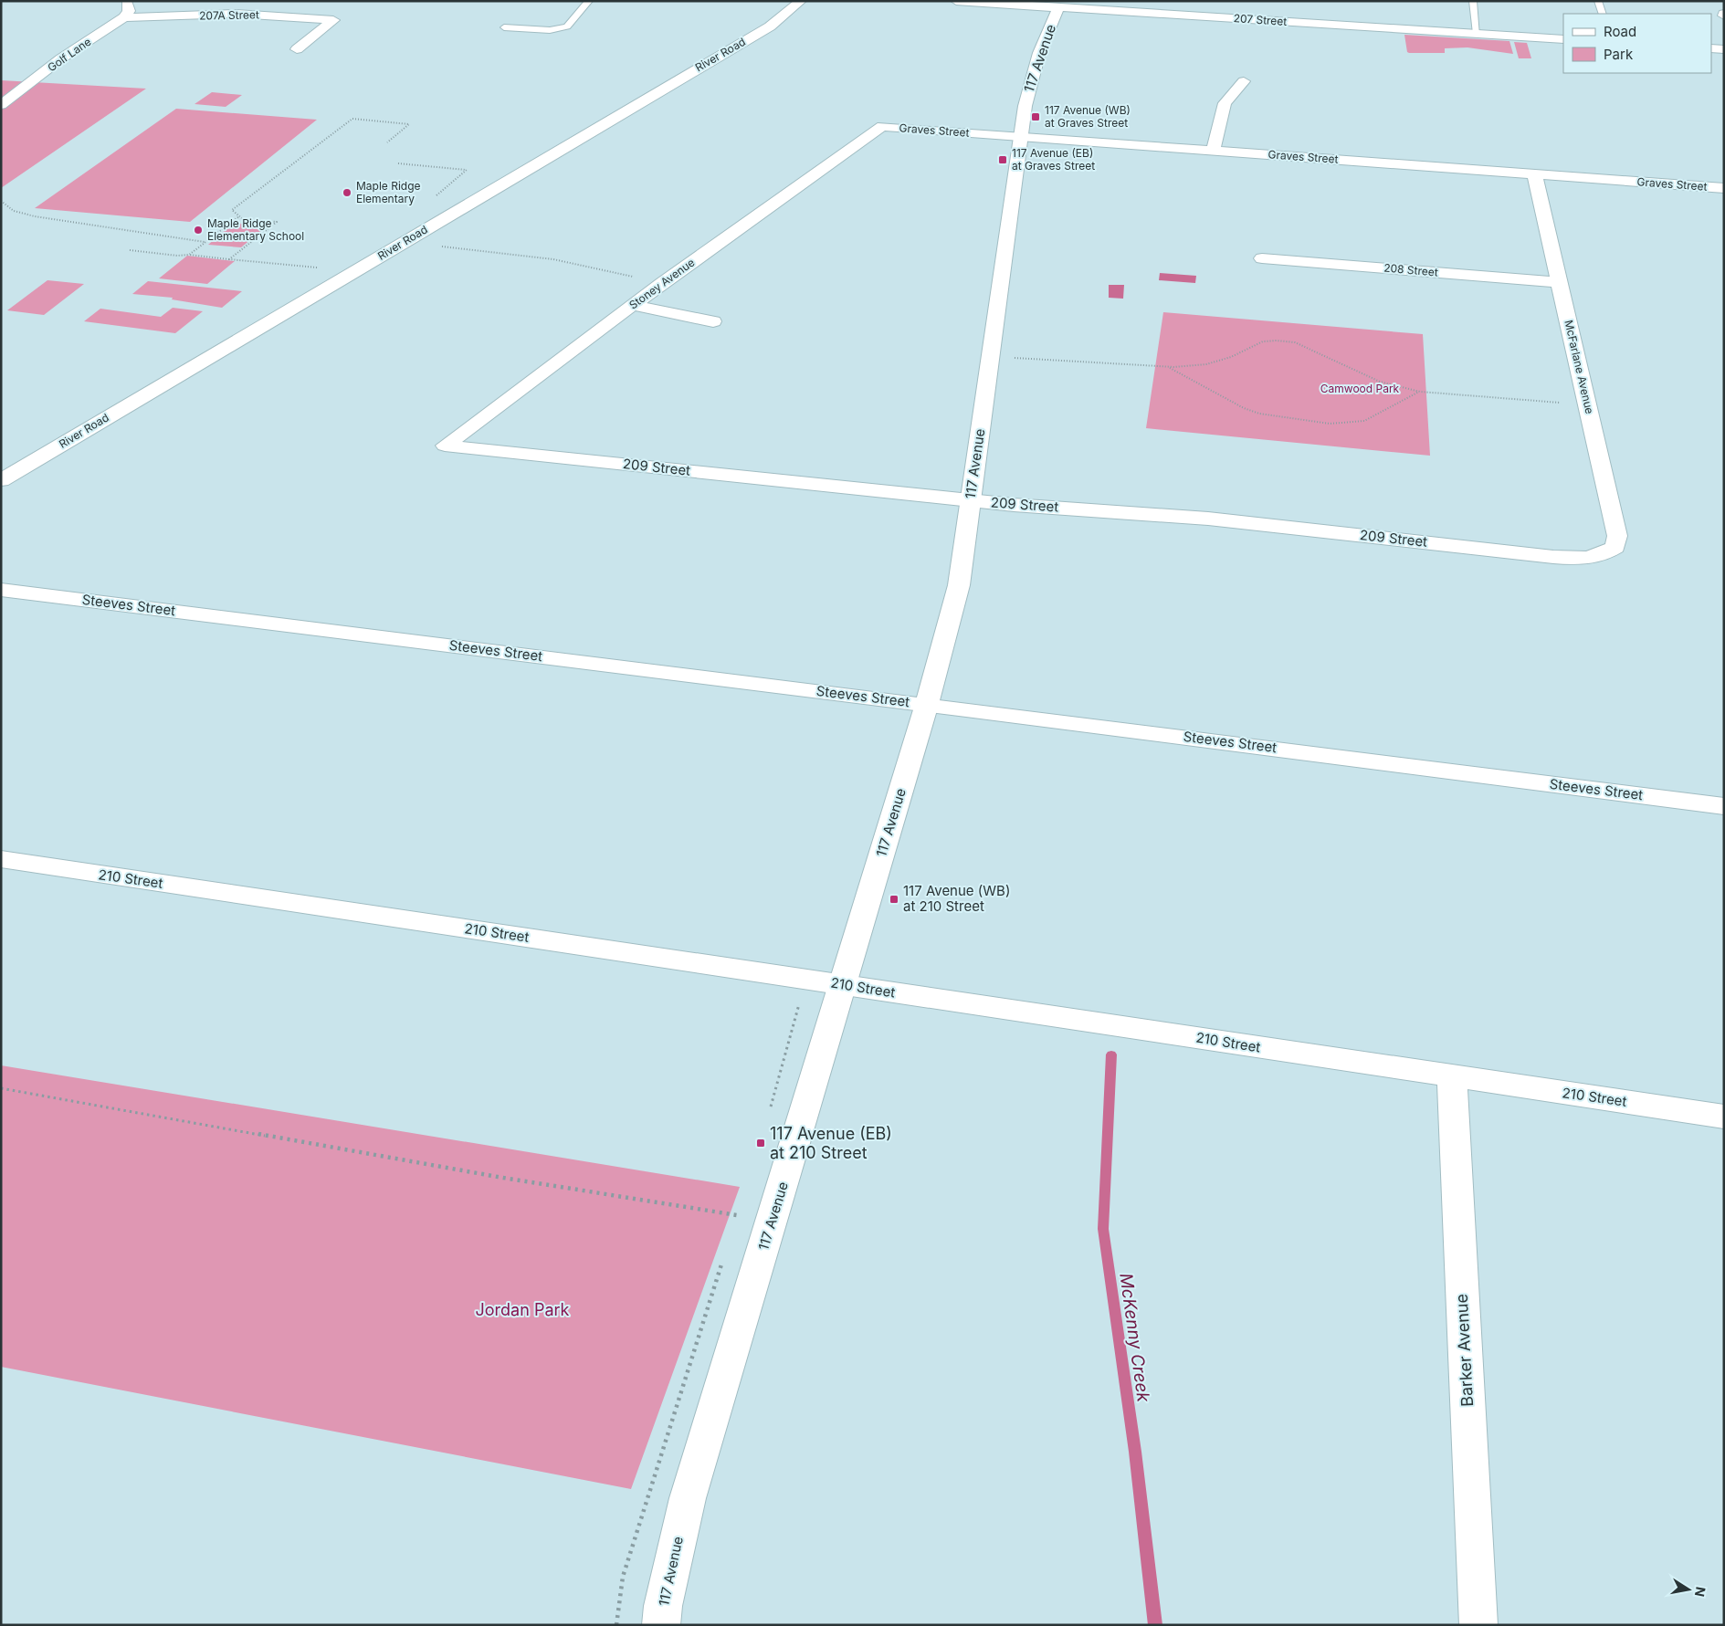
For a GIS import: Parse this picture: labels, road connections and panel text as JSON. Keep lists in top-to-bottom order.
{
  "streets": {
    "street": [
      "207A Street",
      "207 Street",
      "Golf Lane",
      "River Road",
      "117 Avenue",
      "Graves Street",
      "208 Street",
      "Stoney Avenue",
      "McFarlane Avenue",
      "209 Street",
      "Steeves Street",
      "210 Street",
      "Barker Avenue"
    ]
  },
  "crossings": [
    ["207A Street", "Golf Lane"],
    ["207 Street", "117 Avenue"],
    ["117 Avenue", "Graves Street"],
    ["117 Avenue", "209 Street"],
    ["117 Avenue", "Steeves Street"],
    ["117 Avenue", "210 Street"],
    ["Graves Street", "Stoney Avenue"],
    ["Graves Street", "McFarlane Avenue"],
    ["208 Street", "McFarlane Avenue"],
    ["Stoney Avenue", "209 Street"],
    ["McFarlane Avenue", "209 Street"],
    ["210 Street", "Barker Avenue"]
  ],
  "water": ["McKenny Creek"],
  "parks": ["Camwood Park", "Jordan Park"],
  "places": {
    "transit": [
      "117 Avenue (WB) at Graves Street",
      "117 Avenue (EB) at Graves Street",
      "117 Avenue (WB) at 210 Street",
      "117 Avenue (EB) at 210 Street"
    ],
    "other": ["Maple Ridge Elementary", "Maple Ridge Elementary School"]
  },
  "legend": ["Road", "Park"],
  "north": "right"
}
